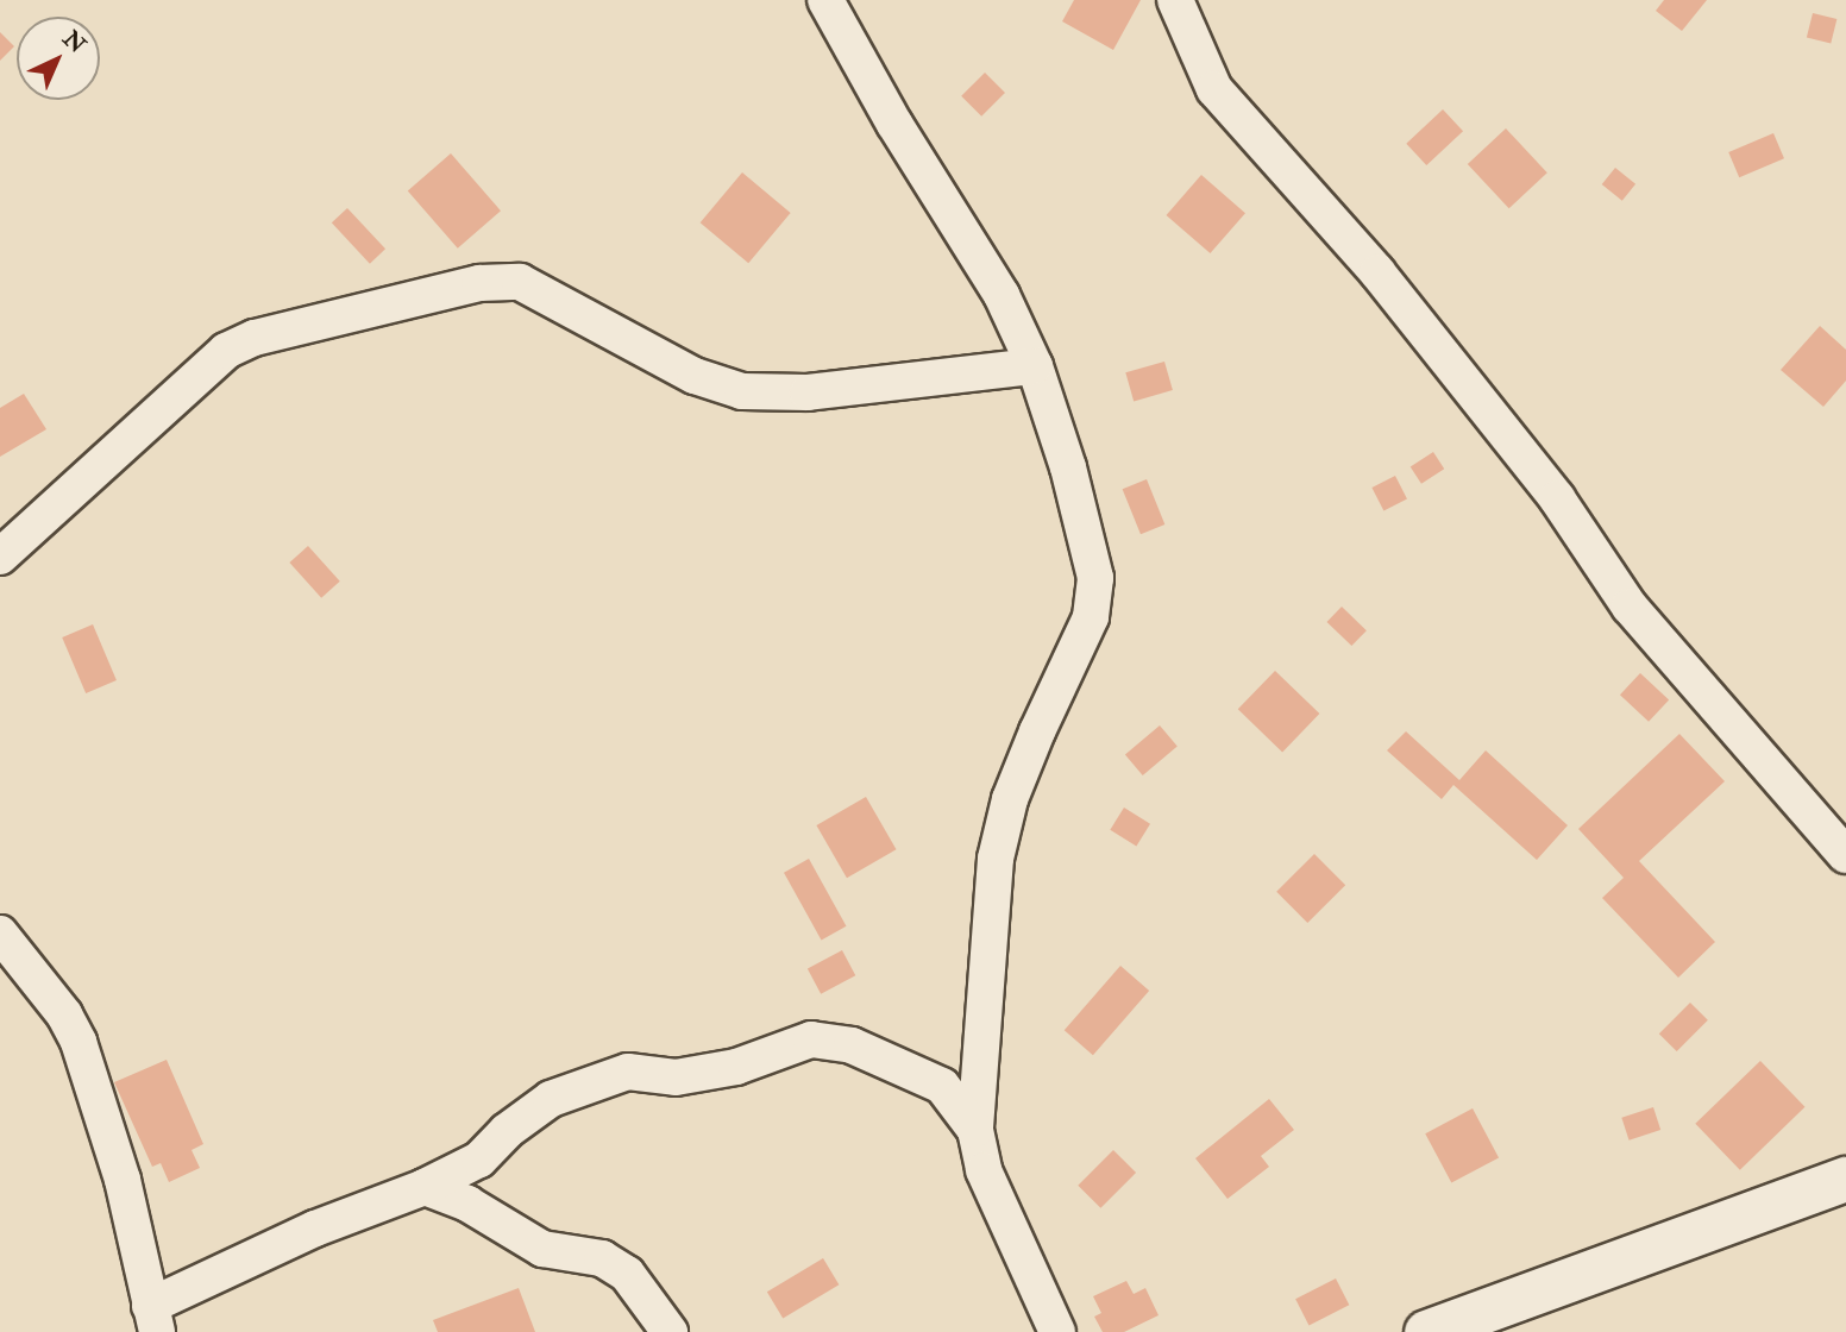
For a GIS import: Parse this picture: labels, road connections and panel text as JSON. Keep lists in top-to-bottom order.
{
  "north": "top right"
}
